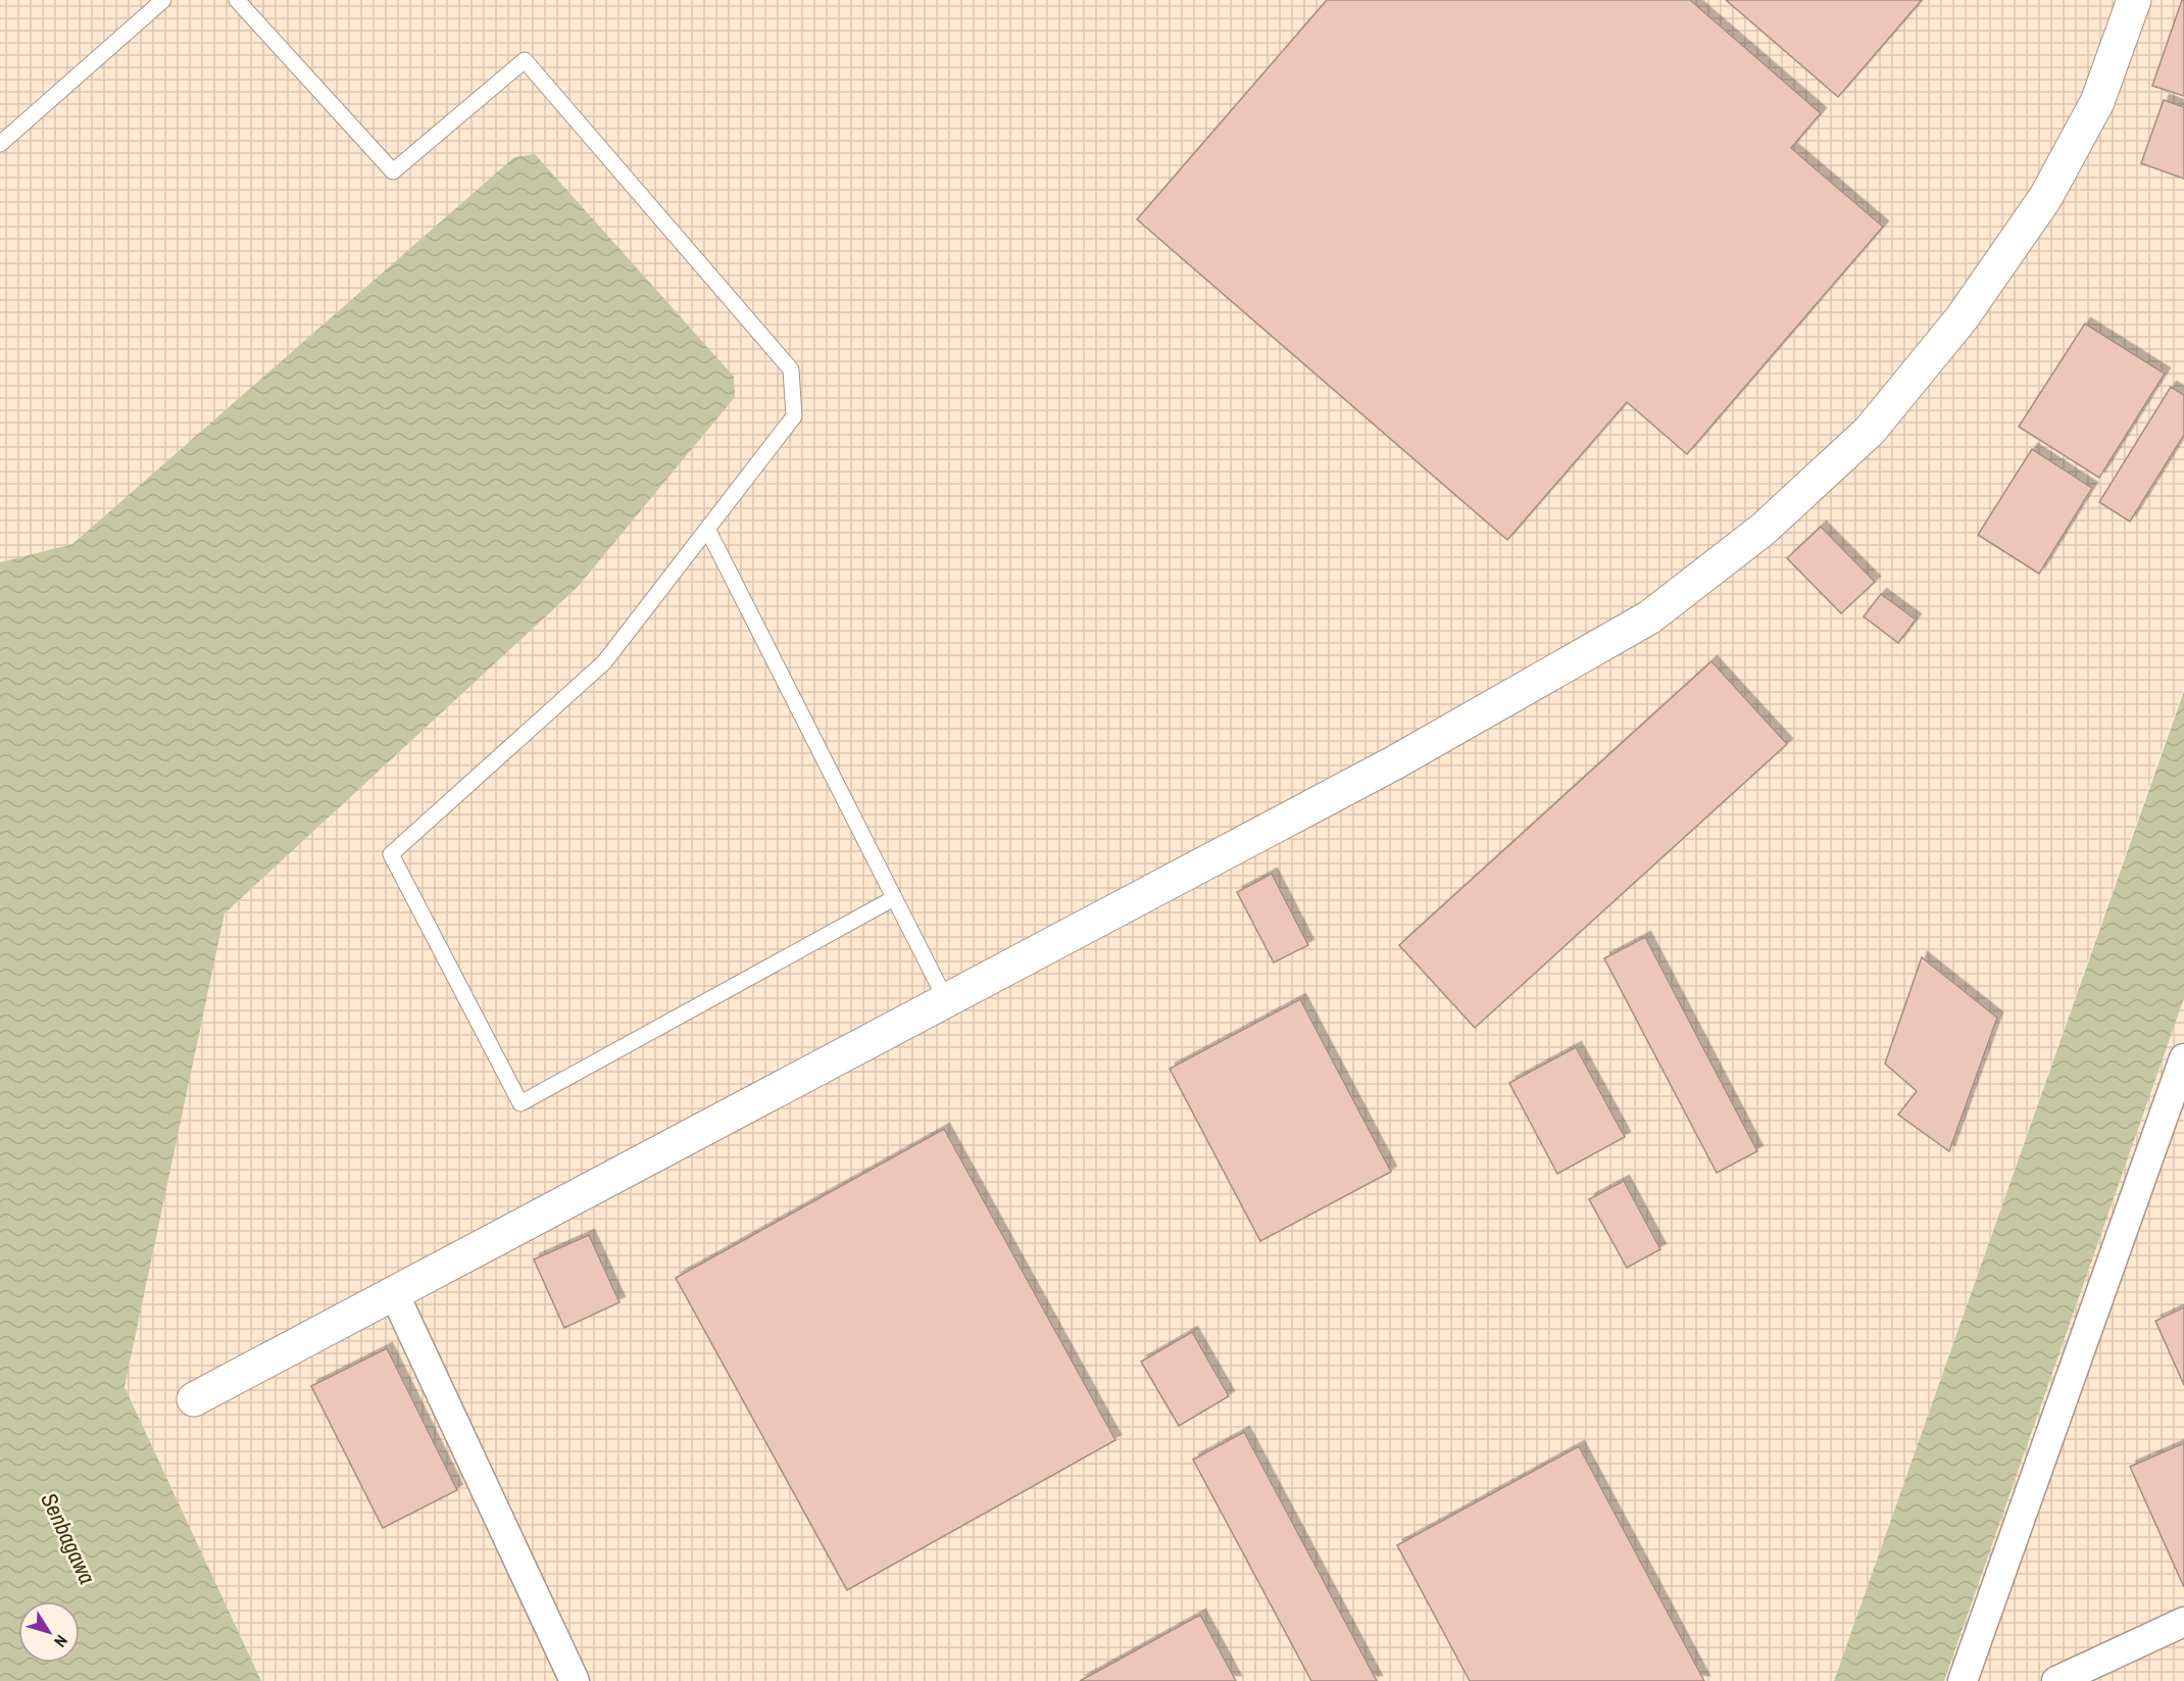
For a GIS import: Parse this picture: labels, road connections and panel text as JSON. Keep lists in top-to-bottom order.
{
  "water": ["Senbagawa"],
  "north": "bottom right"
}
